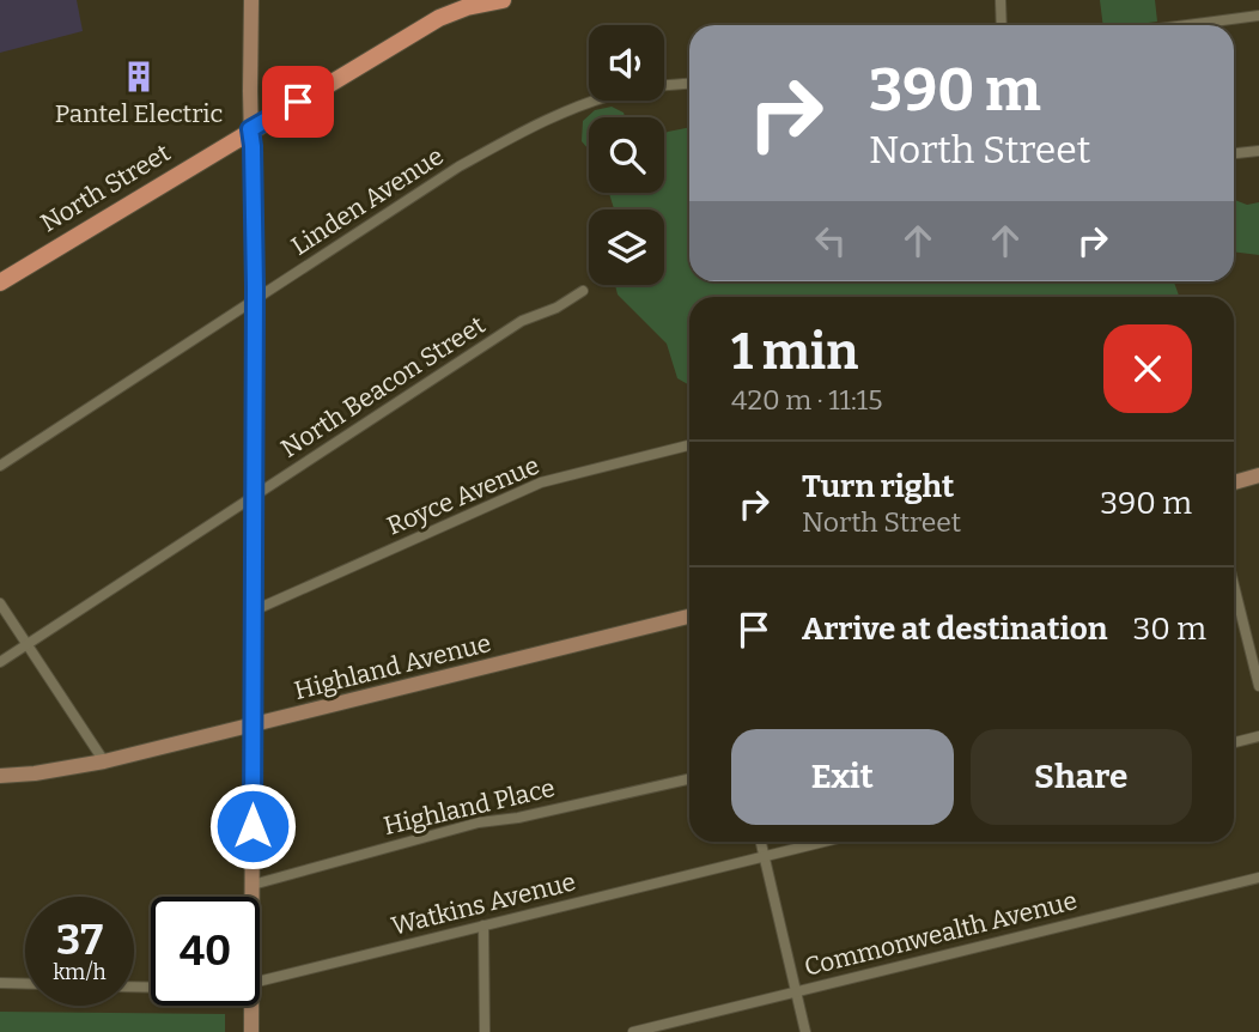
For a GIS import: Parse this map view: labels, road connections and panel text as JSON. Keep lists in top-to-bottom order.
{
  "streets": {
    "main road": ["North Street"],
    "street": [
      "Linden Avenue",
      "North Beacon Street",
      "Royce Avenue",
      "Highland Avenue",
      "Highland Place",
      "Watkins Avenue",
      "Commonwealth Avenue"
    ]
  },
  "places": {
    "building": ["Pantel Electric"]
  },
  "page": {
    "turn": ["390 m", "North Street"],
    "heading": ["1 min", "420 m · 11:15"],
    "list": [
      {
        "name": "Turn right",
        "note": "North Street",
        "value": "390 m"
      },
      {
        "name": "Arrive at destination",
        "value": "30 m"
      }
    ],
    "buttons": ["Exit", "Share"],
    "speed": "37 km/h",
    "limit": "40"
  }
}
